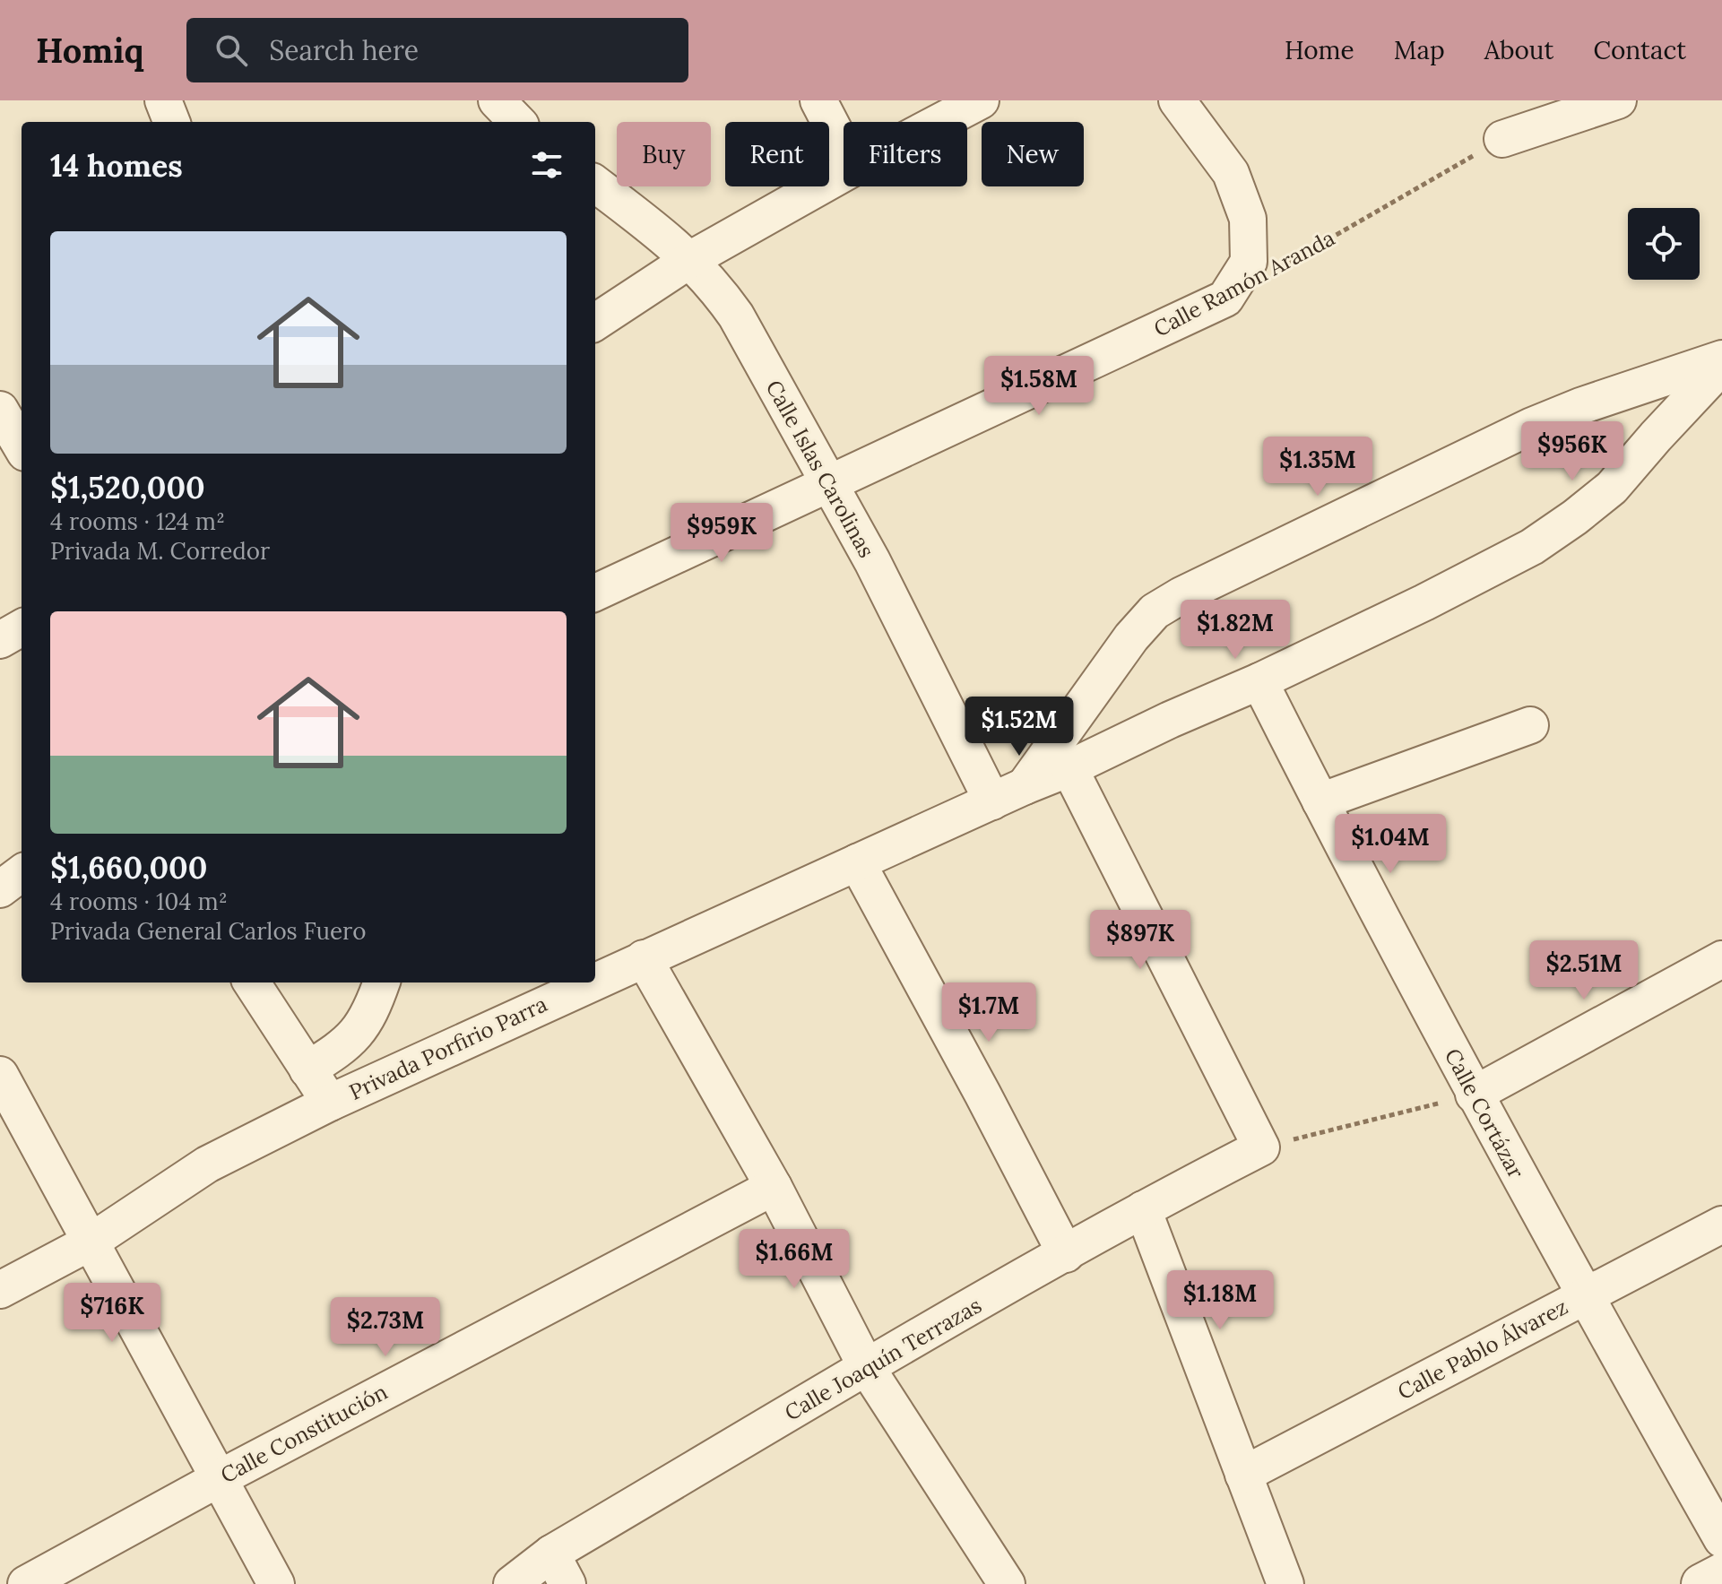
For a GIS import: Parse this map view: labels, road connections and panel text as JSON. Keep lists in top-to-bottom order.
{
  "streets": {
    "street": [
      "Calle Ramón Aranda",
      "Calle Islas Carolinas",
      "Privada Porfirio Parra",
      "Calle Cortázar",
      "Calle Pablo Álvarez",
      "Calle Joaquín Terrazas",
      "Calle Constitución"
    ]
  },
  "crossings": [
    ["Calle Ramón Aranda", "Calle Islas Carolinas"],
    ["Calle Islas Carolinas", "Privada Porfirio Parra"],
    ["Calle Cortázar", "Calle Pablo Álvarez"]
  ],
  "page": {
    "header": "Homiq",
    "search": "Search here",
    "nav": [
      "Home",
      "Map",
      "About",
      "Contact"
    ],
    "chip": [
      "Buy",
      "Rent",
      "Filters",
      "New"
    ],
    "heading": "14 homes",
    "list": [
      {
        "name": "$1,520,000",
        "note": "4 rooms · 124 m² · Privada M. Corredor"
      },
      {
        "name": "$1,660,000",
        "note": "4 rooms · 104 m² · Privada General Carlos Fuero"
      }
    ],
    "price": [
      "$1.58M",
      "$956K",
      "$1.35M",
      "$959K",
      "$1.82M",
      "$1.52M",
      "$1.04M",
      "$897K",
      "$2.51M",
      "$1.7M",
      "$1.66M",
      "$1.18M",
      "$716K",
      "$2.73M"
    ]
  }
}
